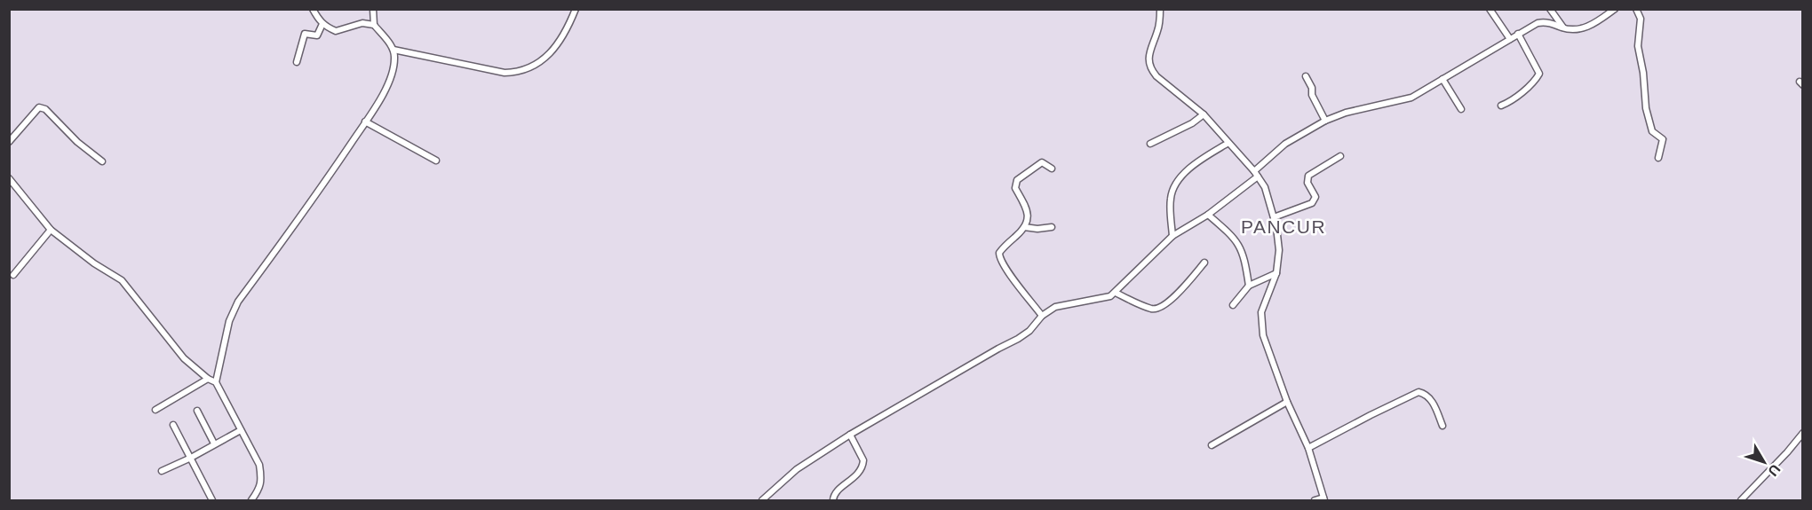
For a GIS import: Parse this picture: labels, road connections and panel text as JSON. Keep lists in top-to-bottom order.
{
  "districts": ["PANCUR"],
  "north": "bottom right"
}
